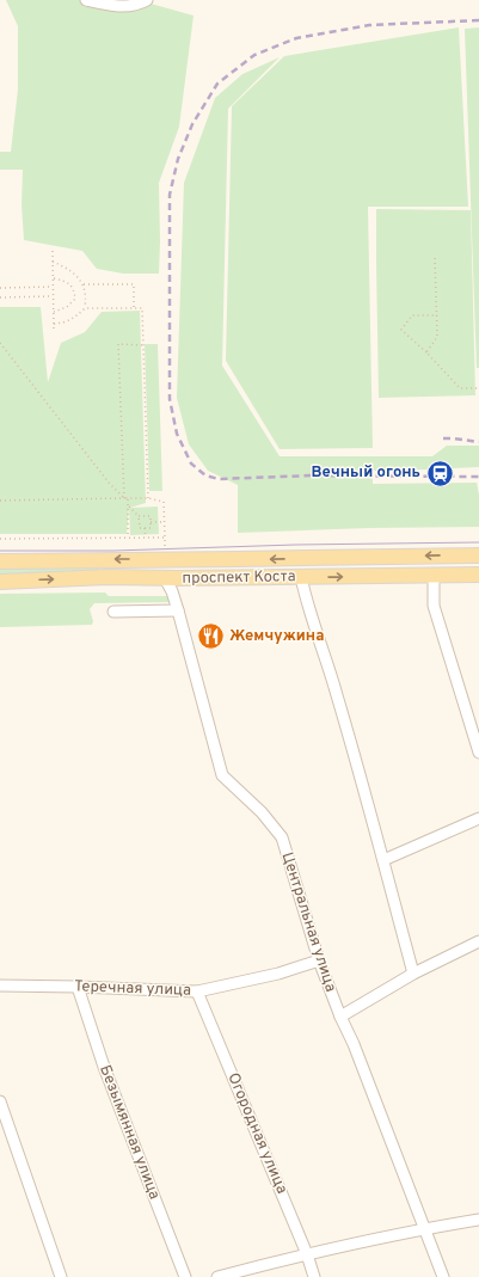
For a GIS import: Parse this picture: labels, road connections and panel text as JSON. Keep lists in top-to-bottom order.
{
  "streets": {
    "main road": ["проспект Коста"],
    "street": [
      "Центральная улица",
      "Теречная улица",
      "Безымянная улица",
      "Огородная улица"
    ]
  },
  "crossings": [
    ["проспект Коста", "Центральная улица"],
    ["Центральная улица", "Теречная улица"],
    ["Теречная улица", "Безымянная улица"],
    ["Теречная улица", "Огородная улица"]
  ],
  "places": {
    "station": ["Вечный огонь"],
    "restaurant": ["Жемчужина"]
  }
}
